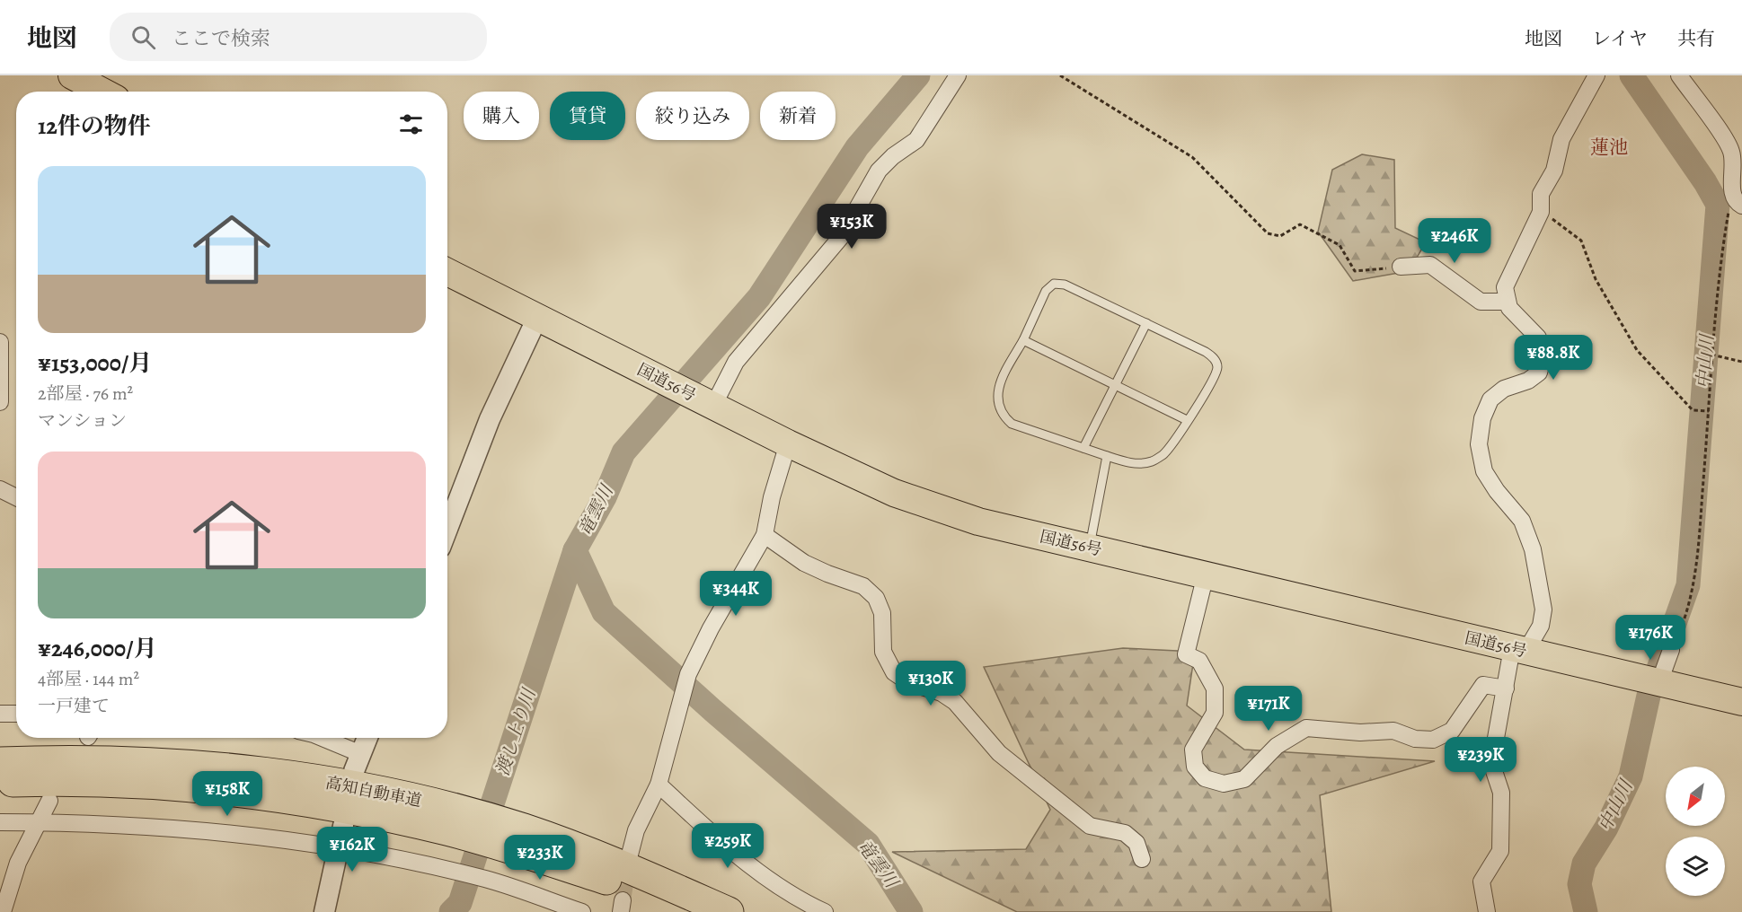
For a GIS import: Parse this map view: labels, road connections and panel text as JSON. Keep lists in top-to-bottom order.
{
  "streets": {
    "highway": ["国道56号", "高知自動車道"]
  },
  "districts": ["蓮池"],
  "water": ["中山川", "竜雲川", "渡し上り川"],
  "north": "bottom left",
  "page": {
    "header": "地図",
    "search": "ここで検索",
    "nav": ["地図", "レイヤ", "共有"],
    "chip": [
      "購入",
      "賃貸",
      "絞り込み",
      "新着"
    ],
    "heading": "12件の物件",
    "list": [
      {
        "name": "¥153,000/月",
        "note": "2部屋 · 76 m² · マンション"
      },
      {
        "name": "¥246,000/月",
        "note": "4部屋 · 144 m² · 一戸建て"
      }
    ],
    "price": [
      "¥153K",
      "¥246K",
      "¥88.8K",
      "¥344K",
      "¥176K",
      "¥130K",
      "¥171K",
      "¥239K",
      "¥158K",
      "¥259K",
      "¥162K",
      "¥233K"
    ]
  }
}
